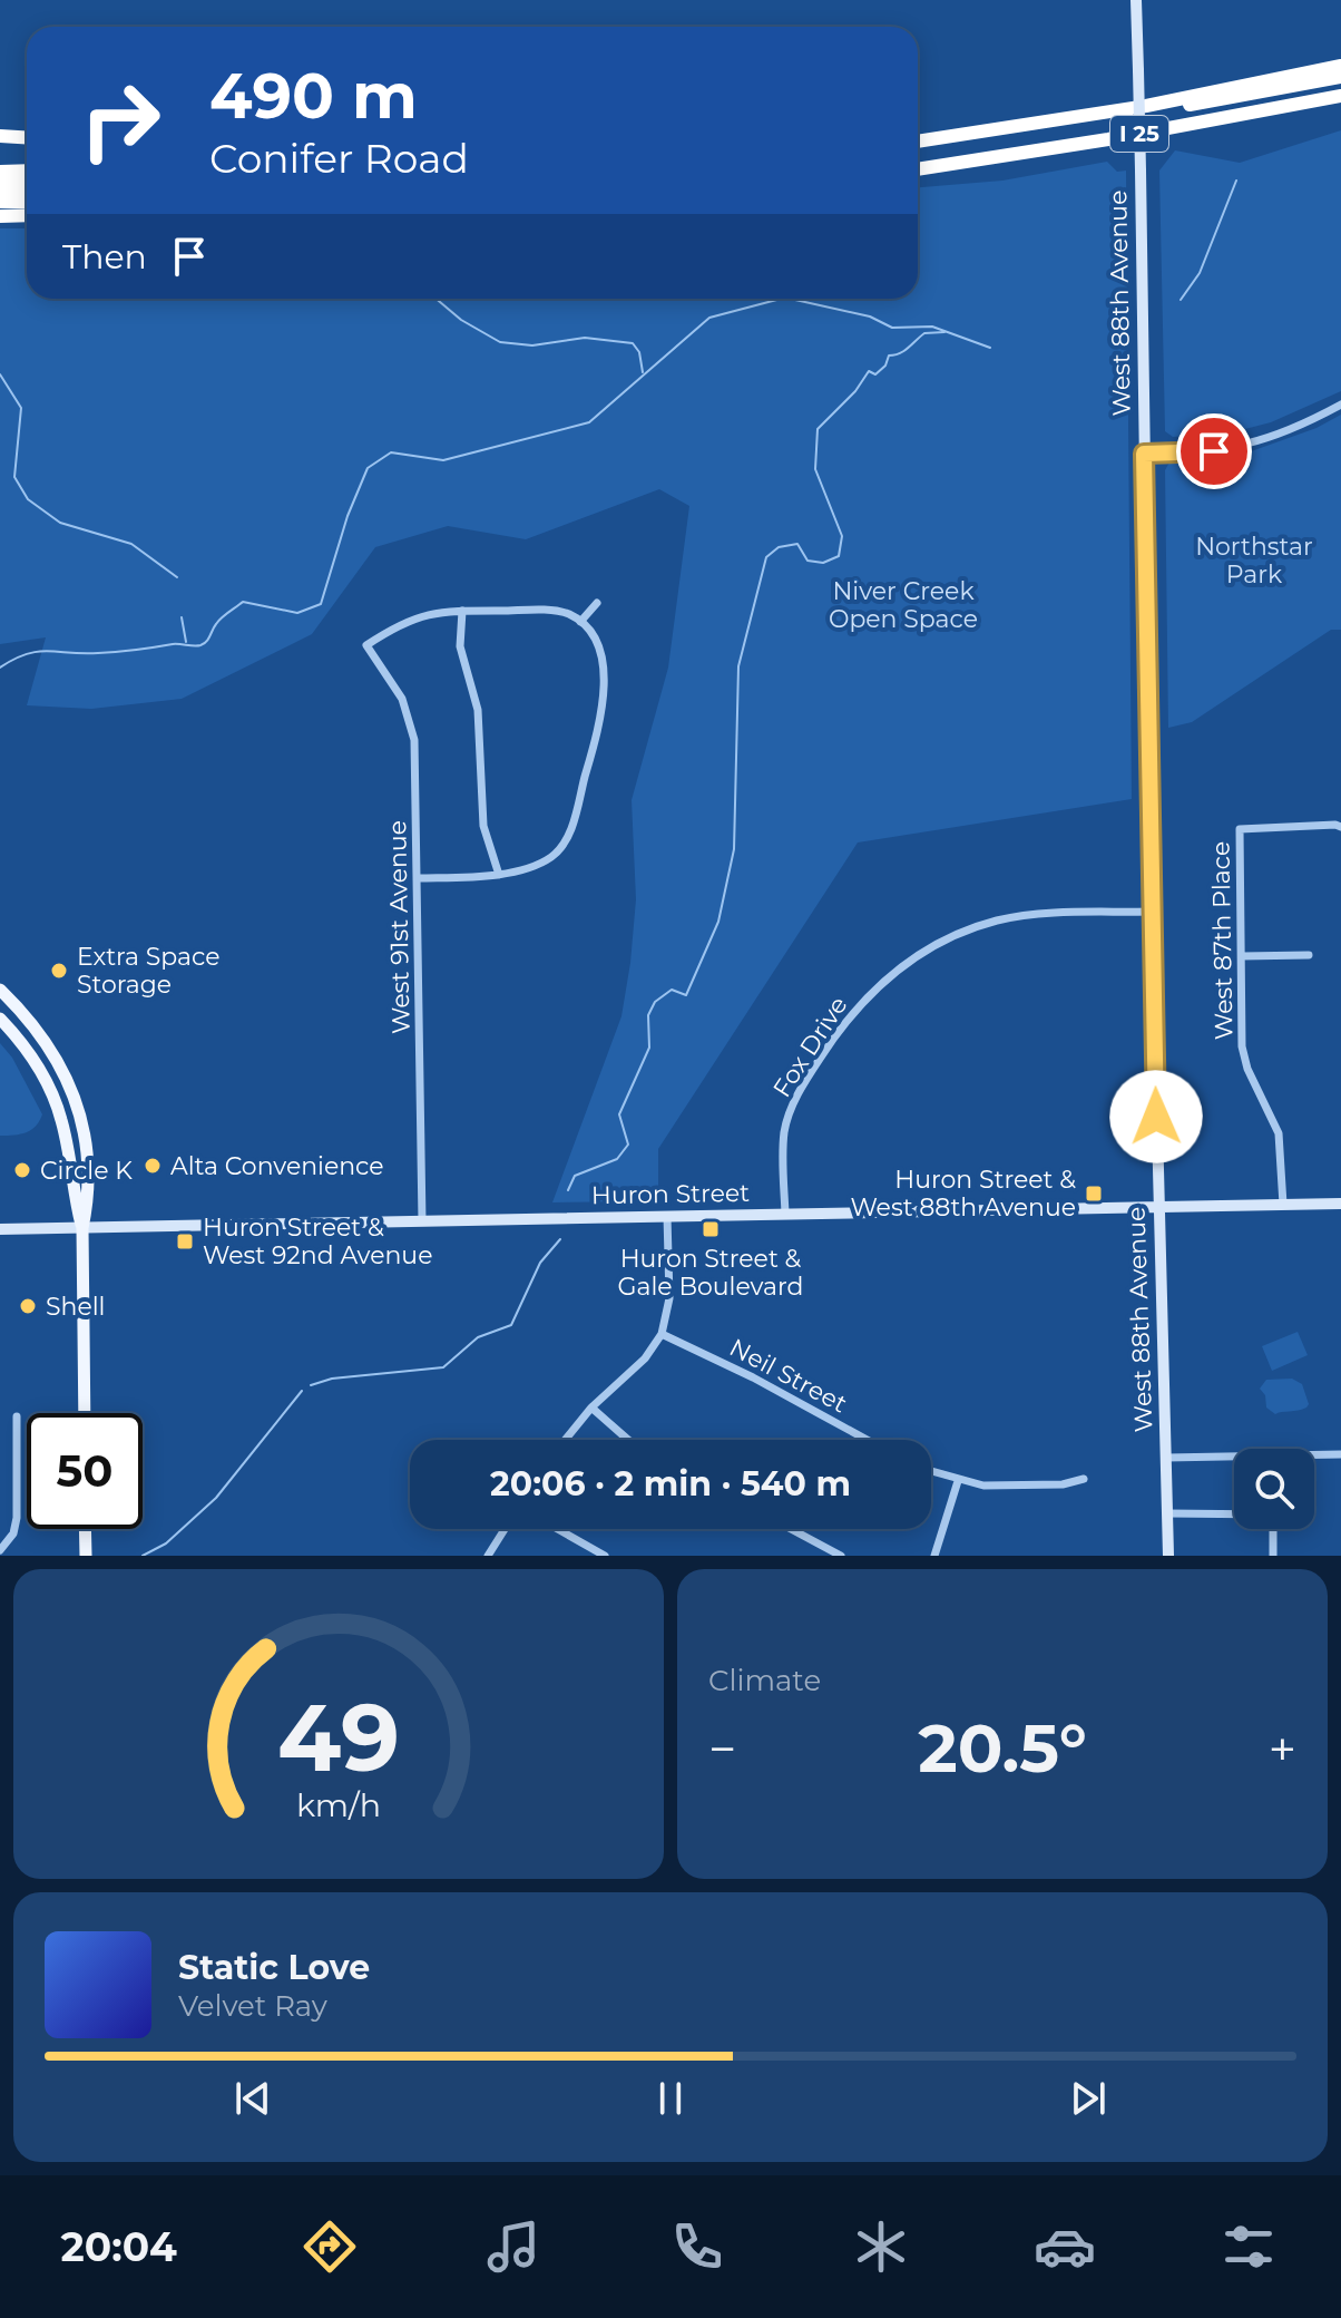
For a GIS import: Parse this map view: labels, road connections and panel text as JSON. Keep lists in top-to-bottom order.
{
  "streets": {
    "highway": ["I 25"],
    "main road": ["West 88th Avenue", "Huron Street"],
    "street": [
      "West 91st Avenue",
      "West 87th Place",
      "Fox Drive",
      "Neil Street"
    ]
  },
  "crossings": [
    ["I 25", "West 88th Avenue"],
    ["West 88th Avenue", "Fox Drive"],
    ["West 88th Avenue", "Huron Street"],
    ["West 91st Avenue", "Huron Street"],
    ["West 87th Place", "Huron Street"],
    ["Fox Drive", "Huron Street"]
  ],
  "parks": ["Northstar Park", "Niver Creek Open Space"],
  "places": {
    "other": [
      "Extra Space Storage",
      "Alta Convenience",
      "Circle K",
      "Shell"
    ],
    "transit": ["Huron Street & West 88th Avenue", "Huron Street & Gale Boulevard", "Huron Street & West 92nd Avenue"]
  },
  "page": {
    "turn": ["490 m", "Conifer Road"],
    "then": "Then",
    "limit": "50",
    "trip": "20:06 · 2 min · 540 m",
    "tile": "Climate",
    "heat": ["−", "20.5°", "+"],
    "song": ["Static Love", "Velvet Ray"],
    "tabs": "20:04",
    "gauge": ["49", "km/h"]
  }
}
